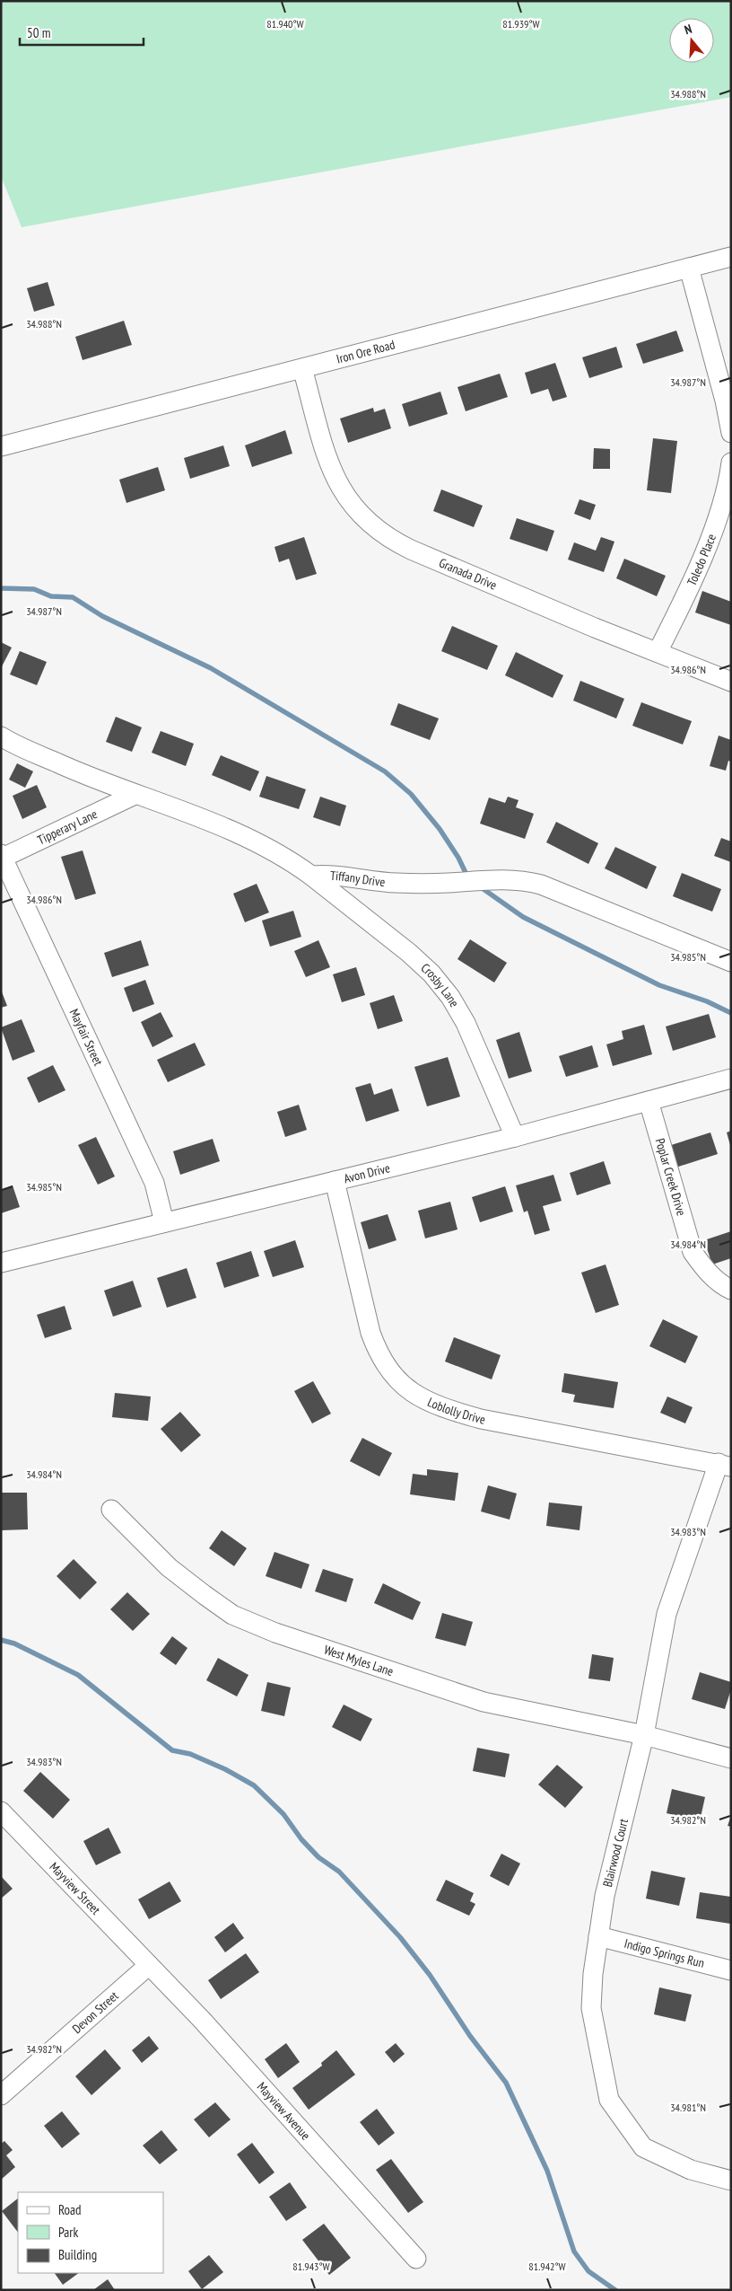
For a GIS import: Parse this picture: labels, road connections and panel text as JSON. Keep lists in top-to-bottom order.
{
  "streets": {
    "street": [
      "Iron Ore Road",
      "Toledo Place",
      "Granada Drive",
      "Tipperary Lane",
      "Tiffany Drive",
      "Crosby Lane",
      "Mayfair Street",
      "Avon Drive",
      "Poplar Creek Drive",
      "Loblolly Drive",
      "West Myles Lane",
      "Blairwood Court",
      "Mayview Street",
      "Indigo Springs Run",
      "Devon Street",
      "Mayview Avenue"
    ]
  },
  "crossings": [
    ["Iron Ore Road", "Granada Drive"],
    ["Toledo Place", "Granada Drive"],
    ["Tipperary Lane", "Mayfair Street"],
    ["Tiffany Drive", "Crosby Lane"],
    ["Crosby Lane", "Avon Drive"],
    ["Mayfair Street", "Avon Drive"],
    ["Avon Drive", "Poplar Creek Drive"],
    ["Avon Drive", "Loblolly Drive"],
    ["Loblolly Drive", "Blairwood Court"],
    ["West Myles Lane", "Blairwood Court"],
    ["Blairwood Court", "Indigo Springs Run"],
    ["Mayview Street", "Devon Street"],
    ["Mayview Street", "Mayview Avenue"],
    ["Devon Street", "Mayview Avenue"]
  ],
  "legend": ["Road", "Park", "Building"],
  "scale_bar": "50 m",
  "north": "top",
  "coordinates": [
    "81.940°W",
    "81.939°W",
    "34.988°N",
    "34.987°N",
    "34.986°N",
    "34.985°N",
    "34.984°N",
    "34.983°N",
    "34.982°N",
    "34.981°N",
    "81.943°W",
    "81.942°W"
  ]
}
